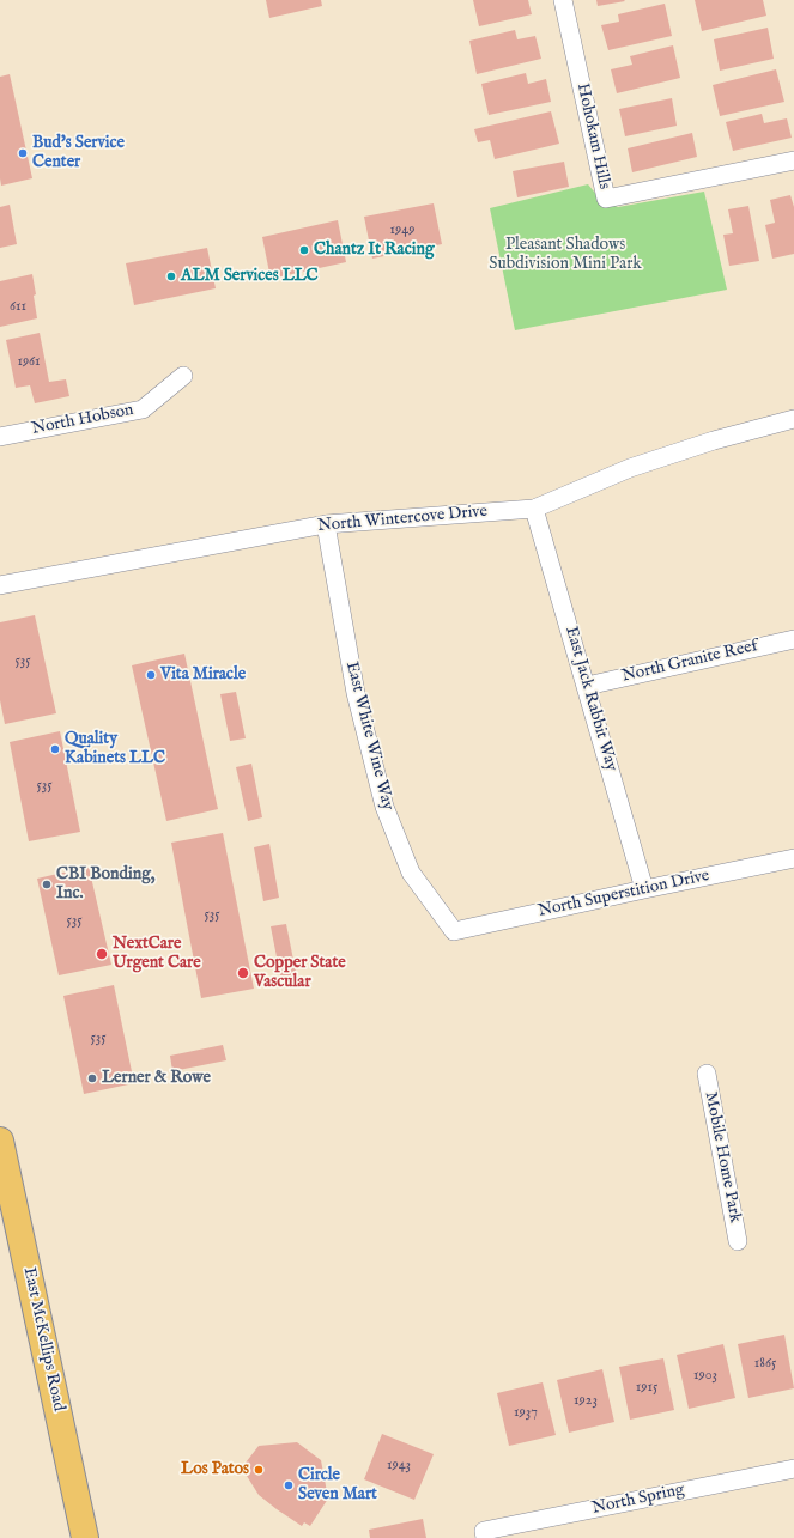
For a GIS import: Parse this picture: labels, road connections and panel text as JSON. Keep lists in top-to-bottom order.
{
  "streets": {
    "main road": ["East McKellips Road"],
    "street": [
      "Hohokam Hills",
      "North Hobson",
      "North Wintercove Drive",
      "North Granite Reef",
      "East Jack Rabbit Way",
      "East White Wine Way",
      "North Superstition Drive",
      "Mobile Home Park",
      "North Spring"
    ]
  },
  "crossings": [
    ["North Wintercove Drive", "East Jack Rabbit Way"],
    ["North Wintercove Drive", "East White Wine Way"],
    ["North Granite Reef", "East Jack Rabbit Way"],
    ["East Jack Rabbit Way", "North Superstition Drive"],
    ["East White Wine Way", "North Superstition Drive"]
  ],
  "parks": ["Pleasant Shadows Subdivision Mini Park"],
  "places": [
    "Bud's Service Center",
    "Chantz It Racing",
    "ALM Services LLC",
    "Vita Miracle",
    "Quality Kabinets LLC",
    "CBI Bonding, Inc.",
    "NextCare Urgent Care",
    "Copper State Vascular",
    "Lerner & Rowe",
    "Los Patos",
    "Circle Seven Mart"
  ],
  "house_numbers": [
    "1949",
    "611",
    "1961",
    "535",
    "535",
    "535",
    "535",
    "535",
    "1865",
    "1903",
    "1915",
    "1923",
    "1937",
    "1943"
  ]
}
